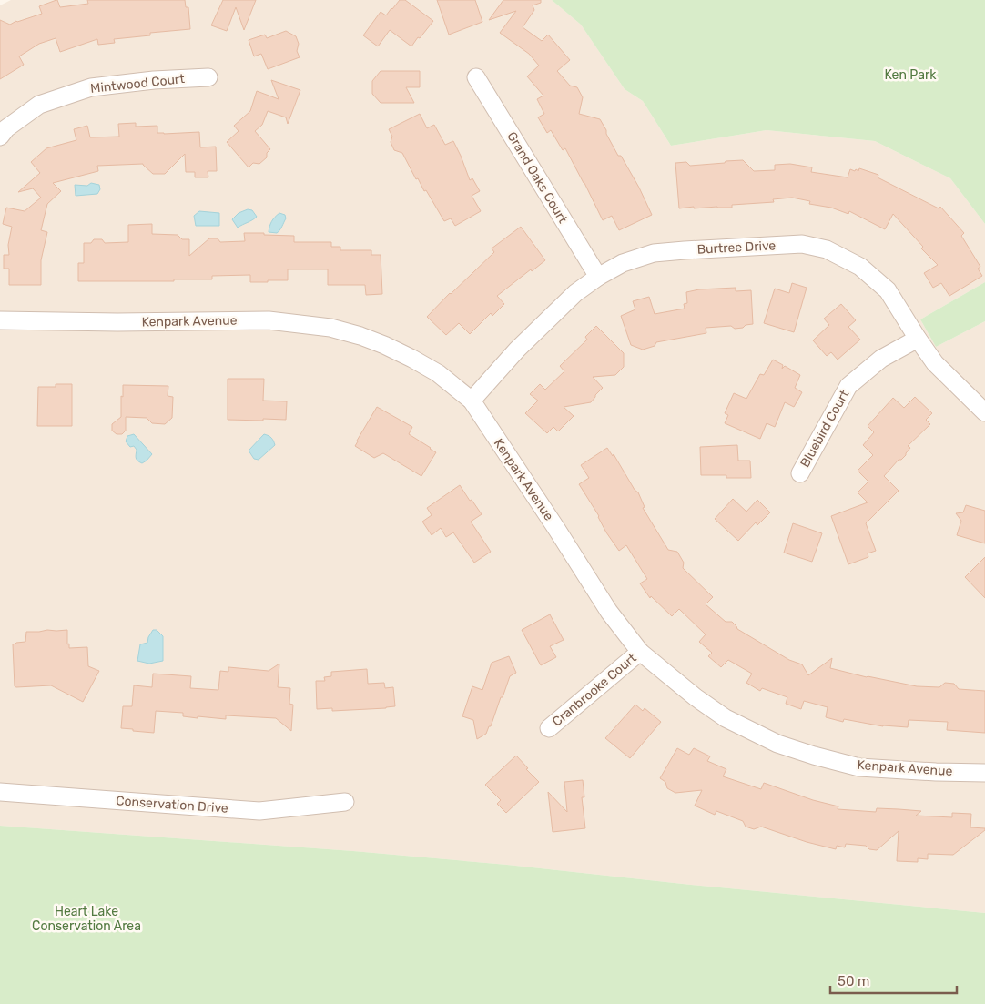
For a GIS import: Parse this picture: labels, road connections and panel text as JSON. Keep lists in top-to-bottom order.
{
  "streets": {
    "street": [
      "Mintwood Court",
      "Grand Oaks Court",
      "Burtree Drive",
      "Kenpark Avenue",
      "Bluebird Court",
      "Cranbrooke Court",
      "Conservation Drive"
    ]
  },
  "crossings": [
    ["Grand Oaks Court", "Burtree Drive"],
    ["Burtree Drive", "Kenpark Avenue"],
    ["Burtree Drive", "Bluebird Court"],
    ["Kenpark Avenue", "Cranbrooke Court"]
  ],
  "parks": ["Ken Park", "Heart Lake Conservation Area"],
  "scale_bar": "50 m"
}
